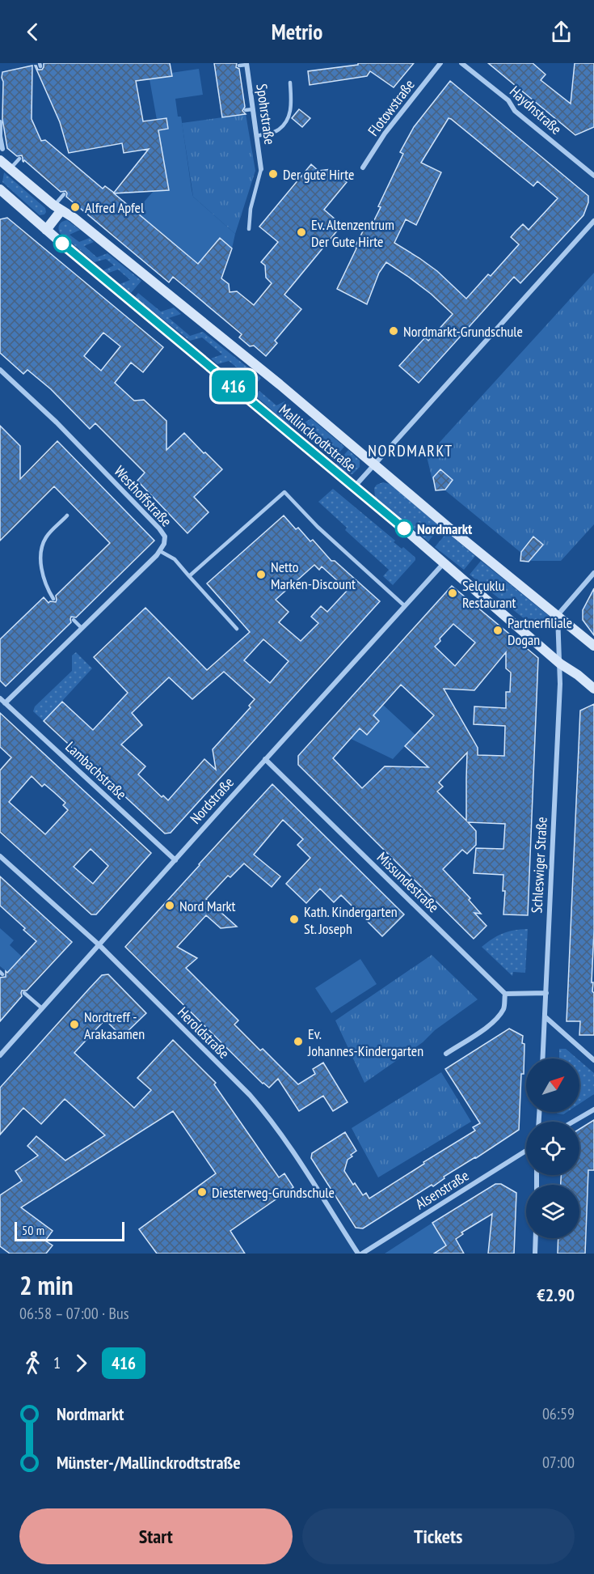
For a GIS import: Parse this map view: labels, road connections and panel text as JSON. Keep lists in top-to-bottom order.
{
  "streets": {
    "main road": ["Mallinckrodtstraße"],
    "street": [
      "Flotowstraße",
      "Haydnstraße",
      "Spohrstraße",
      "Westhoffstraße",
      "Lambachstraße",
      "Nordstraße",
      "Schleswiger Straße",
      "Missundestraße",
      "Heroldstraße",
      "Alsenstraße"
    ]
  },
  "crossings": [
    ["Mallinckrodtstraße", "Nordstraße"],
    ["Mallinckrodtstraße", "Schleswiger Straße"],
    ["Westhoffstraße", "Lambachstraße"],
    ["Lambachstraße", "Nordstraße"],
    ["Nordstraße", "Missundestraße"],
    ["Nordstraße", "Heroldstraße"]
  ],
  "districts": ["NORDMARKT"],
  "places": [
    "Der gute Hirte",
    "Alfred Apfel",
    "Ev. Altenzentrum Der Gute Hirte",
    "Nordmarkt-Grundschule",
    "Nordmarkt",
    "Netto Marken-Discount",
    "Selçuklu Restaurant",
    "Partnerfiliale Dogan",
    "Nord Markt",
    "Kath. Kindergarten St. Joseph",
    "Nordtreff - Arakasamen",
    "Ev. Johannes-Kindergarten",
    "Diesterweg-Grundschule"
  ],
  "lines": ["bus line 416"],
  "scale_bar": "50 m",
  "north": "top right",
  "page": {
    "header": "Metrio",
    "on_map": "416",
    "scale": "50 m",
    "heading": ["2 min", "06:58 – 07:00 · Bus", "€2.90"],
    "legs": ["1", "416"],
    "list": [
      {
        "name": "Nordmarkt",
        "value": "06:59"
      },
      {
        "name": "Münster-/Mallinckrodtstraße",
        "value": "07:00"
      }
    ],
    "buttons": ["Start", "Tickets"]
  }
}
